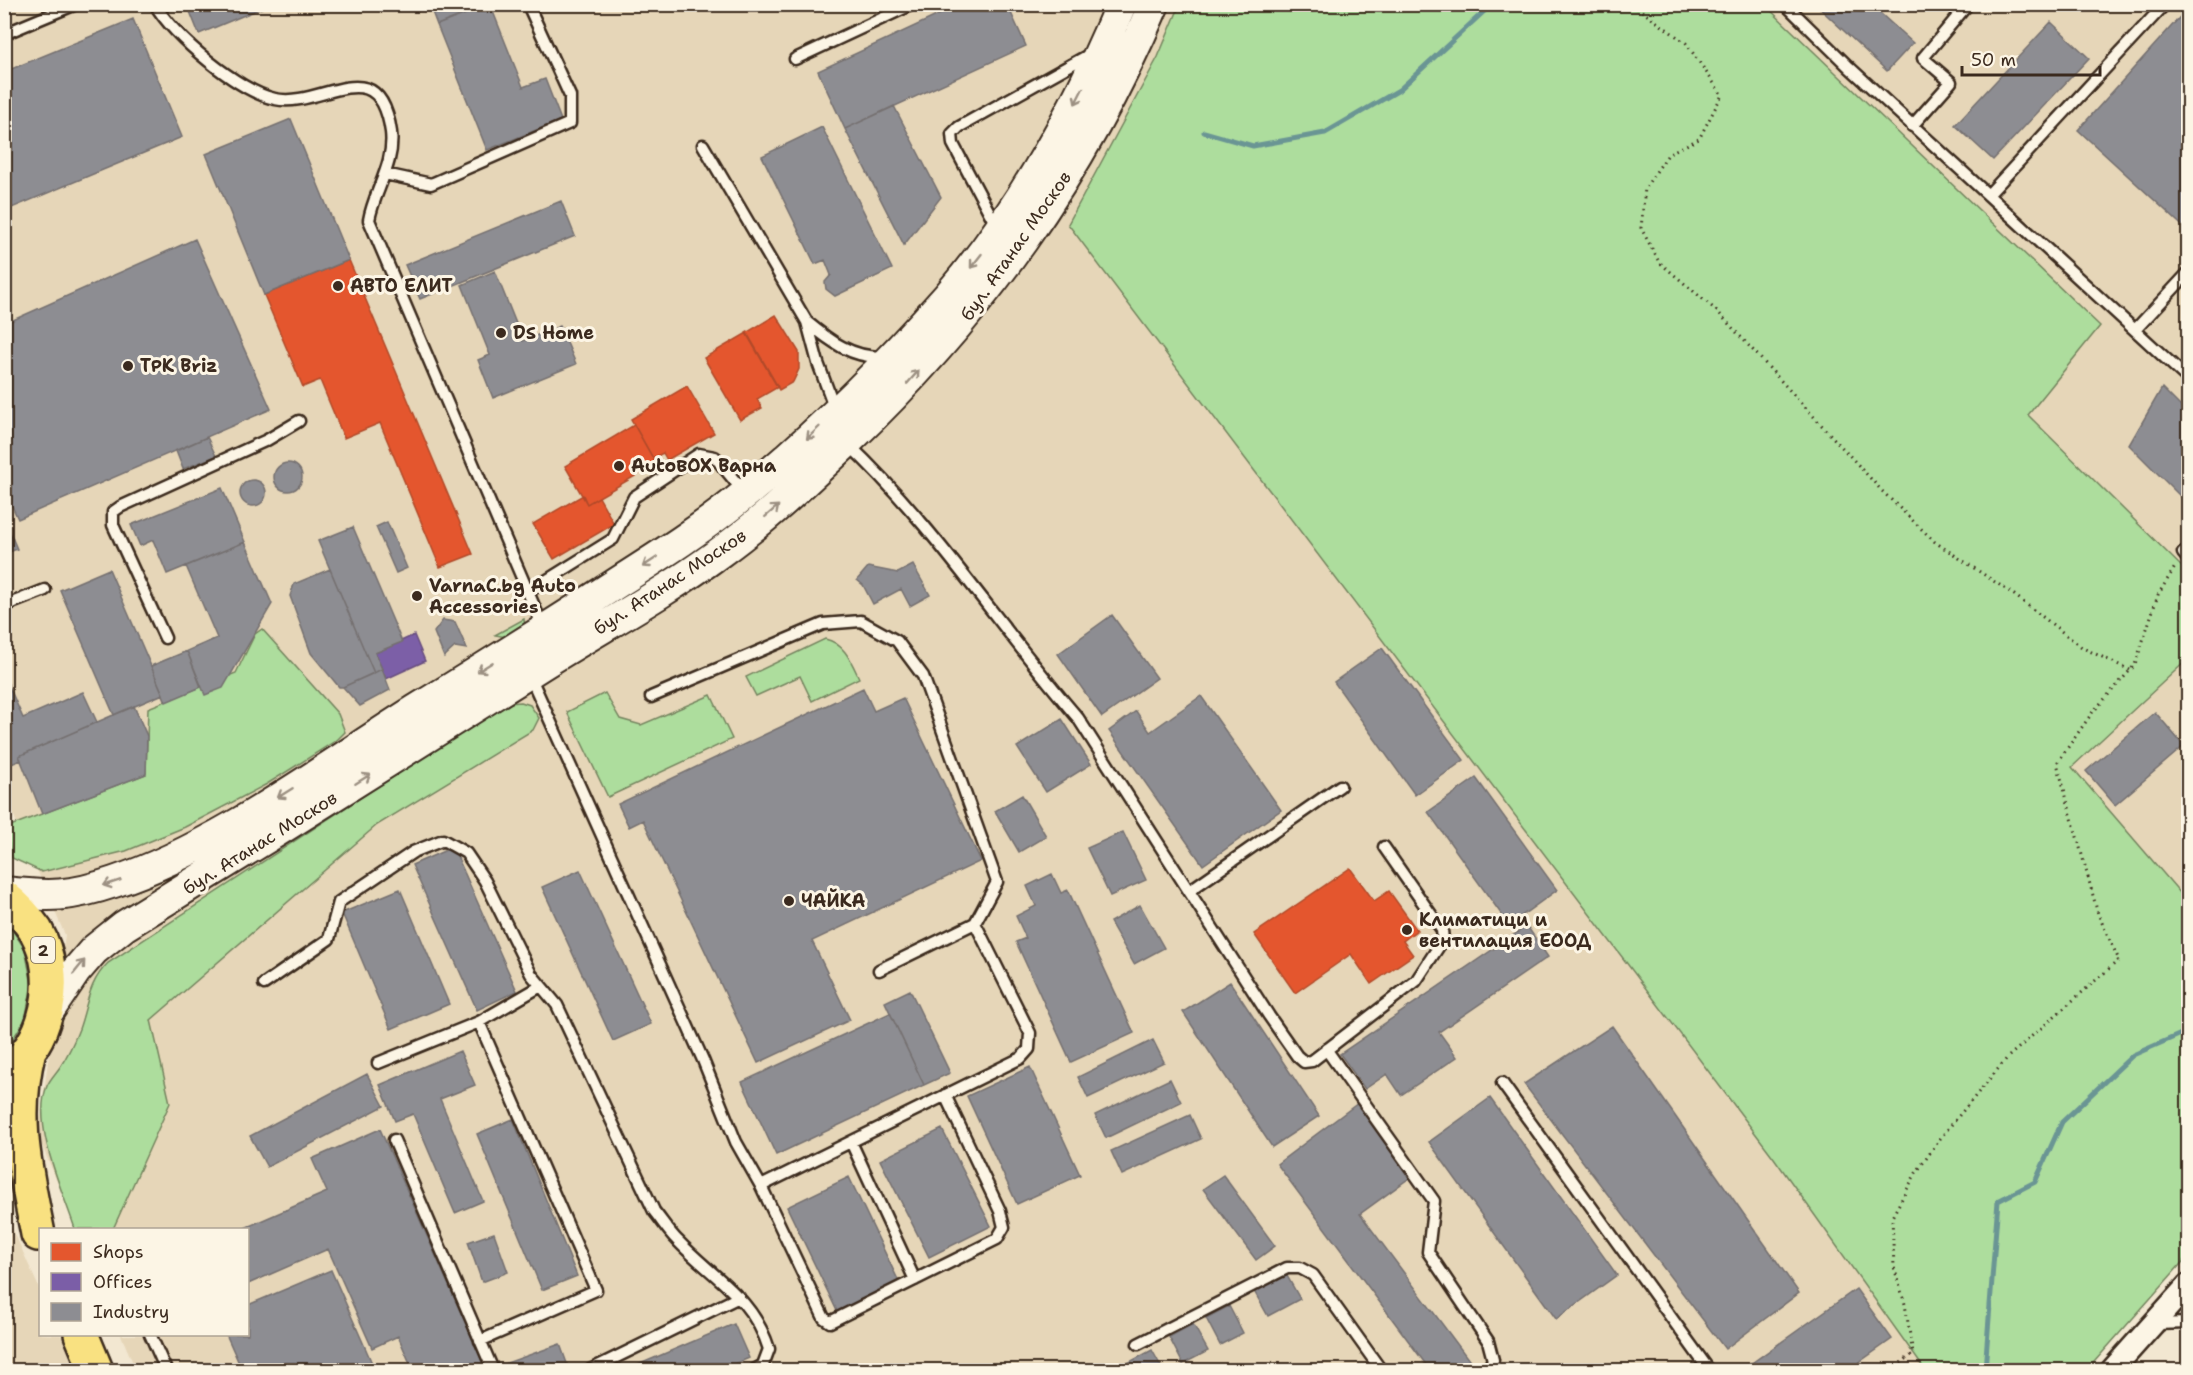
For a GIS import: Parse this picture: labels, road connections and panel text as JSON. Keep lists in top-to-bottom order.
{
  "streets": {
    "main road": ["бул. Атанас Москов", "2"]
  },
  "crossings": [
    ["бул. Атанас Москов", "2"]
  ],
  "places": [
    "АВТО ЕЛИТ",
    "DS Home",
    "TPK Briz",
    "AutoBOX Варна",
    "VarnaC.bg Auto Accessories",
    "ЧАЙКА",
    "Климатици и вентилация ЕООД"
  ],
  "legend": ["Shops", "Offices", "Industry"],
  "scale_bar": "50 m"
}
